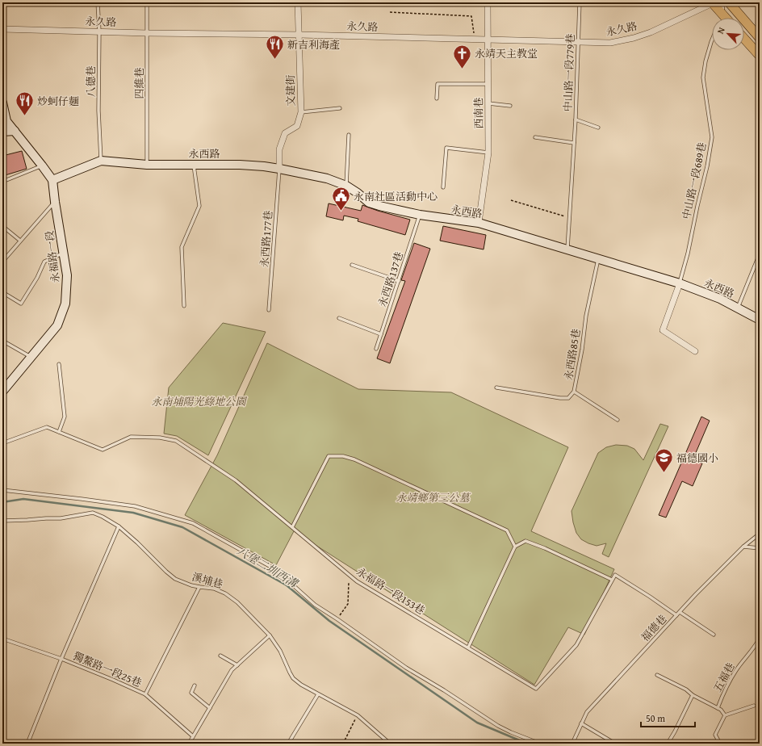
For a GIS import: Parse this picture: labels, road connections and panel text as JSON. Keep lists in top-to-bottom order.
{
  "streets": {
    "street": [
      "永久路",
      "文建街",
      "西南巷",
      "永西路",
      "永福路一段"
    ],
    "lane": [
      "中山路一段779巷",
      "八德巷",
      "四維巷",
      "中山路一段689巷",
      "永西路177巷",
      "永西路137巷",
      "永西路85巷",
      "溪埔巷",
      "永福路一段153巷",
      "福德巷",
      "獨鰲路一段25巷",
      "五福巷"
    ]
  },
  "crossings": [
    ["永久路", "中山路一段779巷"],
    ["永久路", "八德巷"],
    ["永久路", "四維巷"],
    ["永久路", "文建街"],
    ["永久路", "西南巷"],
    ["中山路一段779巷", "永西路"],
    ["八德巷", "永西路"],
    ["四維巷", "永西路"],
    ["文建街", "永西路"],
    ["文建街", "永西路177巷"],
    ["西南巷", "永西路"],
    ["永西路", "中山路一段689巷"],
    ["永西路", "永西路177巷"],
    ["永西路", "永福路一段"],
    ["永西路", "永西路137巷"],
    ["永西路", "永西路85巷"]
  ],
  "water": ["八堡二圳西溝"],
  "parks": ["永南埔陽光綠地公園", "永靖鄉第三公墓"],
  "places": {
    "restaurant": ["新吉利海產", "炒蚵仔麵"],
    "church": ["永靖天主教堂"],
    "public building": ["永南社區活動中心"],
    "school or university": ["福德國小"]
  },
  "scale_bar": "50 m",
  "north": "top left"
}
